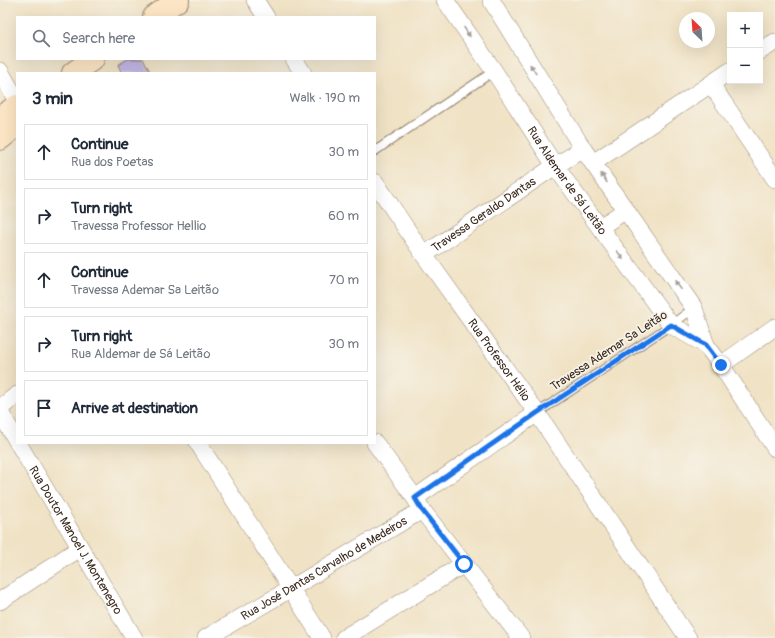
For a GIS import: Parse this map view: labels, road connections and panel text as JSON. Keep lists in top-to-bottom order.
{
  "streets": {
    "street": [
      "Rua Aldemar de Sá Leitão",
      "Travessa Geraldo Dantas",
      "Rua Professor Hélio",
      "Rua Doutor Manoel J. Montenegro",
      "Rua José Dantas Carvalho de Medeiros"
    ],
    "lane": ["Travessa Ademar Sa Leitão"]
  },
  "crossings": [
    ["Rua Aldemar de Sá Leitão", "Travessa Geraldo Dantas"],
    ["Rua Aldemar de Sá Leitão", "Travessa Ademar Sa Leitão"],
    ["Travessa Geraldo Dantas", "Rua Professor Hélio"],
    ["Travessa Ademar Sa Leitão", "Rua Professor Hélio"],
    ["Travessa Ademar Sa Leitão", "Rua José Dantas Carvalho de Medeiros"],
    ["Rua Professor Hélio", "Rua José Dantas Carvalho de Medeiros"]
  ],
  "north": "top left",
  "page": {
    "map_buttons": ["+", "−"],
    "search": "Search here",
    "heading": ["3 min", "Walk · 190 m"],
    "list": [
      ["Continue", "Rua dos Poetas", "30 m"],
      ["Turn right", "Travessa Professor Hellio", "60 m"],
      ["Continue", "Travessa Ademar Sa Leitão", "70 m"],
      ["Turn right", "Rua Aldemar de Sá Leitão", "30 m"],
      "Arrive at destination"
    ]
  }
}
